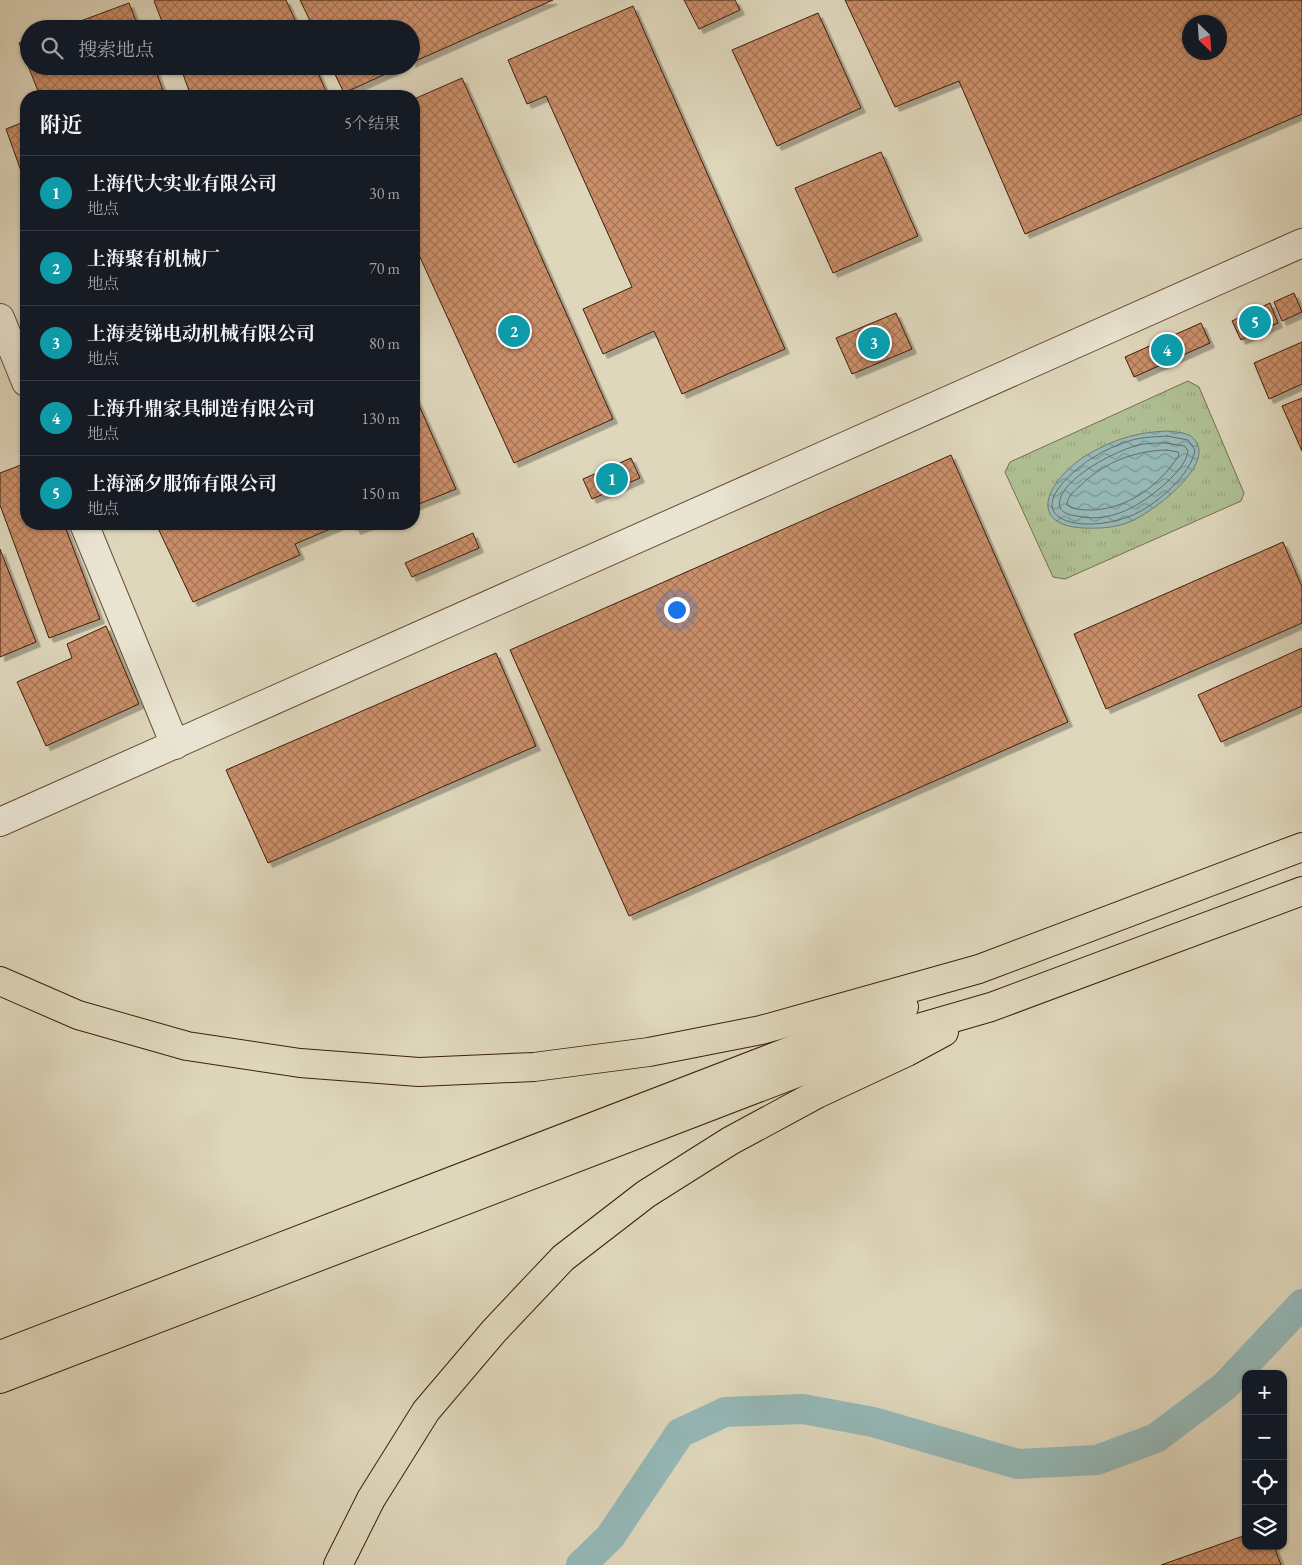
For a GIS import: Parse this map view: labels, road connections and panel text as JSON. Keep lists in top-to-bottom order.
{
  "north": "bottom right",
  "page": {
    "search": "搜索地点",
    "heading": ["附近", "5个结果"],
    "list": [
      {
        "mark": "1",
        "name": "上海代大实业有限公司",
        "note": "地点",
        "value": "30 m"
      },
      {
        "mark": "2",
        "name": "上海聚有机械厂",
        "note": "地点",
        "value": "70 m"
      },
      {
        "mark": "3",
        "name": "上海麦锑电动机械有限公司",
        "note": "地点",
        "value": "80 m"
      },
      {
        "mark": "4",
        "name": "上海升鼎家具制造有限公司",
        "note": "地点",
        "value": "130 m"
      },
      {
        "mark": "5",
        "name": "上海涵夕服饰有限公司",
        "note": "地点",
        "value": "150 m"
      }
    ],
    "pins": [
      "5",
      "2",
      "3",
      "4",
      "1"
    ],
    "map_buttons": ["+", "−"]
  }
}
